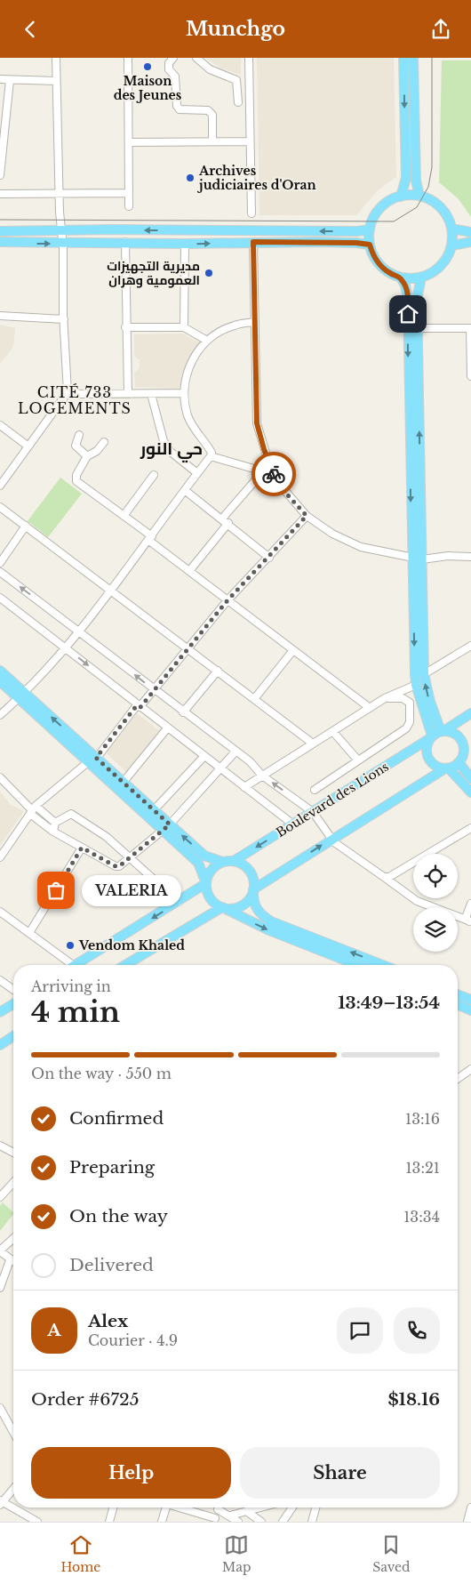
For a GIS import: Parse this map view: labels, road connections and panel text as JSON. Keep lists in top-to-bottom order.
{
  "streets": {
    "main road": ["Boulevard des Lions"]
  },
  "districts": ["CITÉ 733 LOGEMENTS", "حي النور"],
  "places": [
    "Maison des Jeunes",
    "Archives judiciaires d'Oran",
    "مديرية التجهيزات العمومية وهران",
    "VALERIA",
    "Vendom Khaled"
  ],
  "page": {
    "header": "Munchgo",
    "bubble": "VALERIA",
    "heading": ["4 min", "Arriving in", "13:49–13:54"],
    "panel": [
      "Alex",
      "Courier · 4.9",
      "Order #6725",
      "$18.16"
    ],
    "bar": "On the way · 550 m",
    "list": [
      ["Confirmed", "13:16"],
      ["Preparing", "13:21"],
      ["On the way", "13:34"],
      "Delivered"
    ],
    "round": "A",
    "buttons": ["Help", "Share"],
    "tabs": ["Home", "Map", "Saved"]
  }
}
